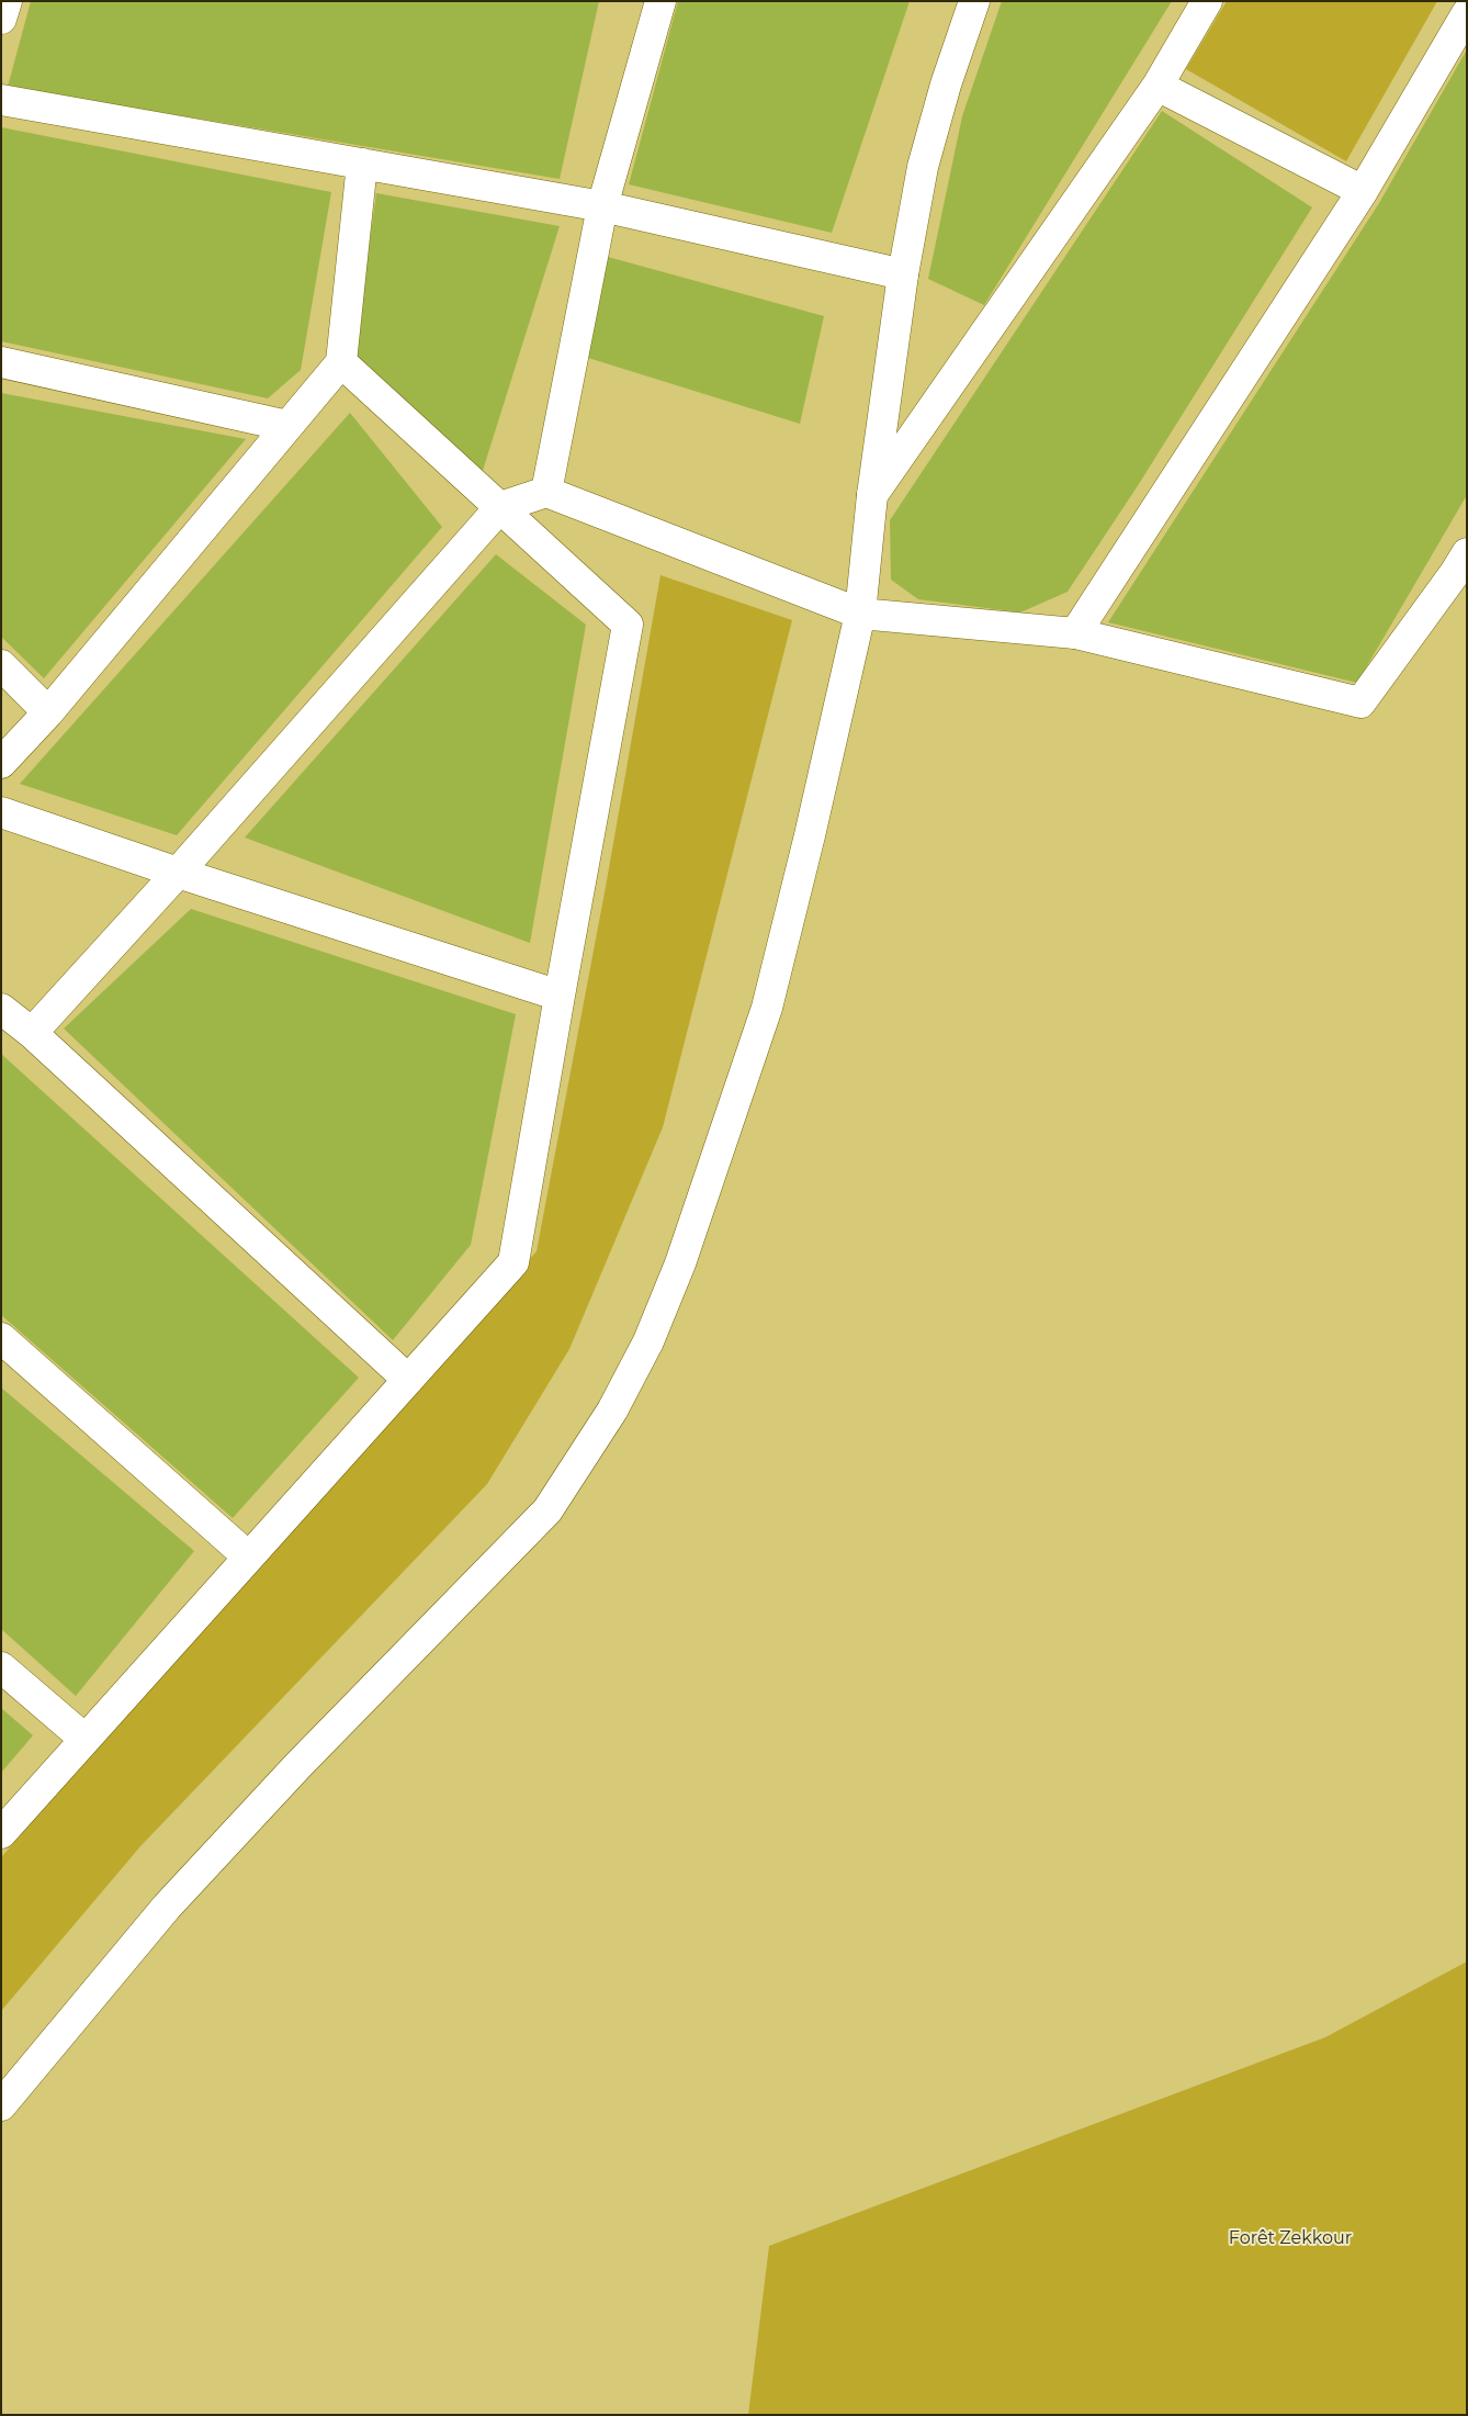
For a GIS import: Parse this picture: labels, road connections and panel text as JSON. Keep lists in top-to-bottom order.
{
  "parks": ["Forêt Zekkour"]
}
